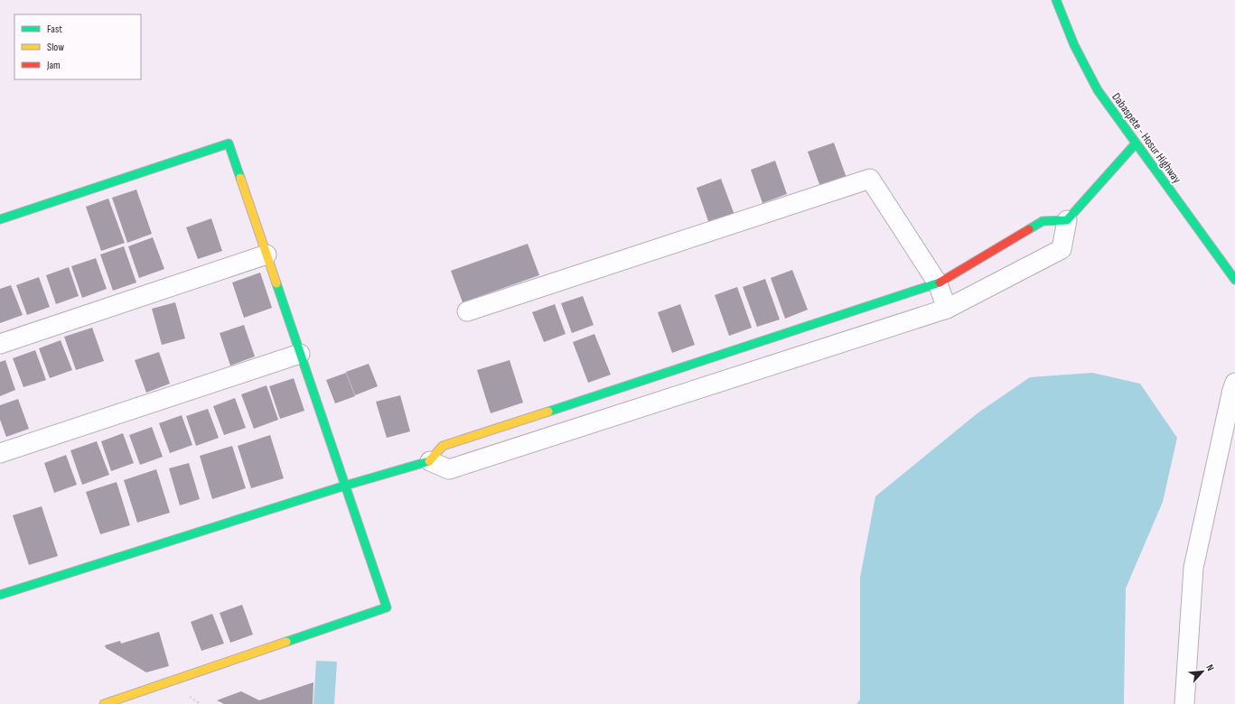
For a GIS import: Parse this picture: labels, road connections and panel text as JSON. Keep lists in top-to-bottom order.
{
  "streets": {
    "main road": ["Dabaspete - Hosur Highway"]
  },
  "legend": ["Fast", "Slow", "Jam"],
  "north": "top right"
}
